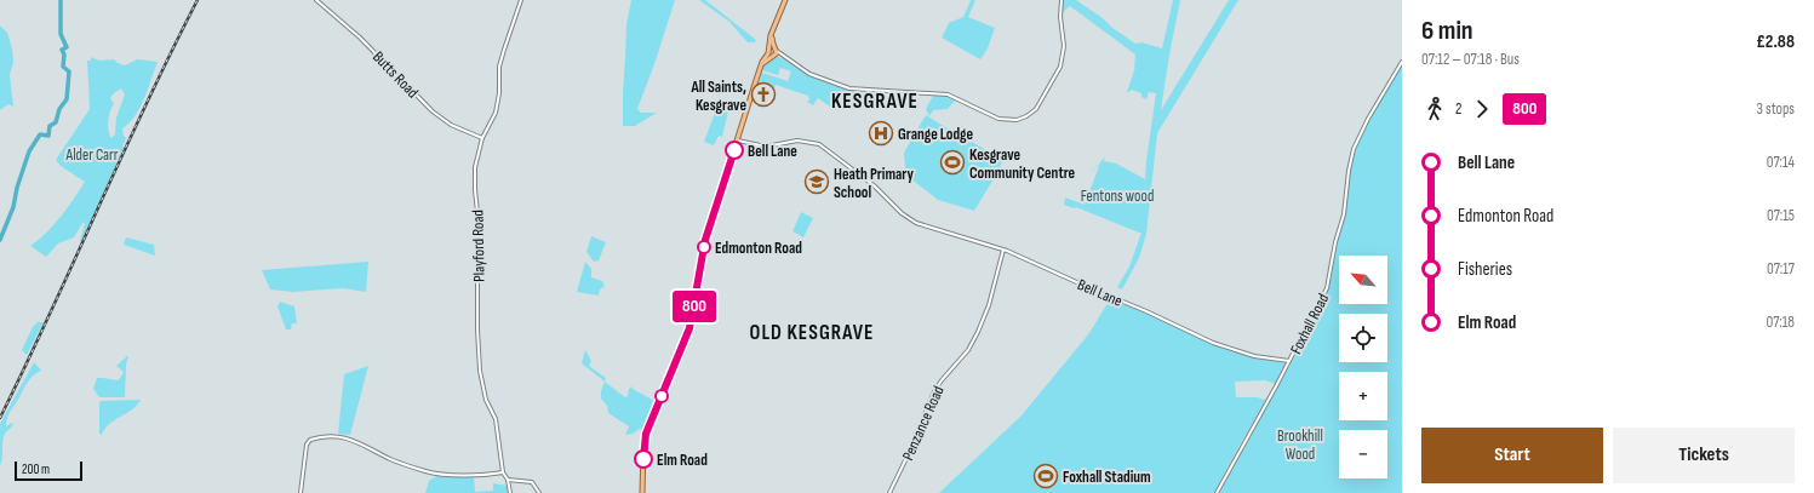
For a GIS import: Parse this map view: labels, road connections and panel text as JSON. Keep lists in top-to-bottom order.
{
  "streets": {
    "street": [
      "Butts Road",
      "Playford Road",
      "Bell Lane",
      "Foxhall Road",
      "Penzance Road"
    ]
  },
  "crossings": [
    ["Butts Road", "Playford Road"],
    ["Bell Lane", "Foxhall Road"],
    ["Bell Lane", "Penzance Road"]
  ],
  "districts": ["KESGRAVE", "OLD KESGRAVE"],
  "parks": ["Alder Carr", "Fentons wood", "Brookhill Wood"],
  "places": {
    "church": ["All Saints, Kesgrave"],
    "hospital": ["Grange Lodge"],
    "other": ["Bell Lane", "Edmonton Road", "Elm Road"],
    "sports": ["Kesgrave Community Centre", "Foxhall Stadium"],
    "school or university": ["Heath Primary School"]
  },
  "lines": ["bus line 800"],
  "scale_bar": "200 m",
  "north": "top left",
  "page": {
    "on_map": "800",
    "heading": ["6 min", "07:12 – 07:18 · Bus", "£2.88"],
    "legs": ["2", "800", "3 stops"],
    "list": [
      {
        "name": "Bell Lane",
        "value": "07:14"
      },
      {
        "name": "Edmonton Road",
        "value": "07:15"
      },
      {
        "name": "Fisheries",
        "value": "07:17"
      },
      {
        "name": "Elm Road",
        "value": "07:18"
      }
    ],
    "map_buttons": ["+", "−"],
    "buttons": ["Start", "Tickets"],
    "scale": "200 m"
  }
}
